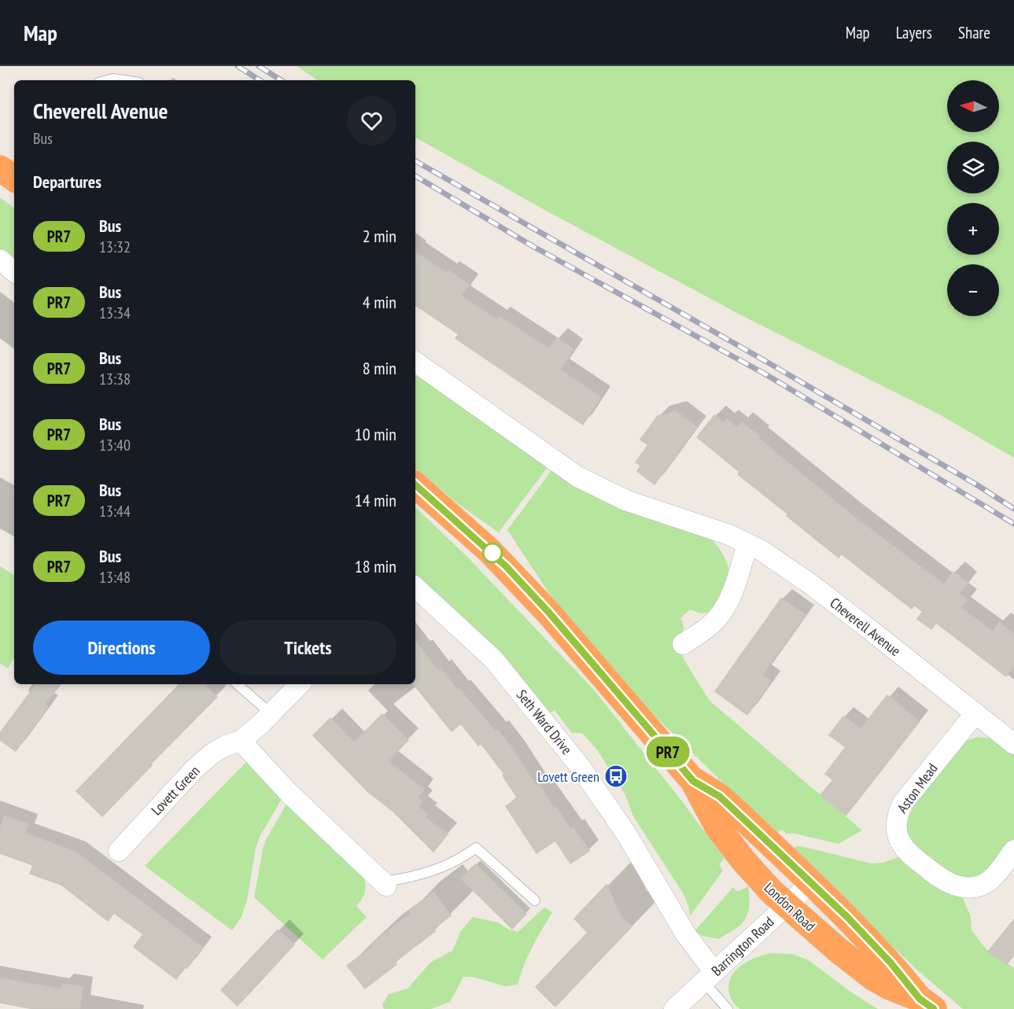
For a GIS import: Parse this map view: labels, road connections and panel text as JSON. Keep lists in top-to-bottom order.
{
  "streets": {
    "highway": ["London Road"],
    "street": [
      "Cheverell Avenue",
      "Seth Ward Drive",
      "Aston Mead",
      "Lovett Green",
      "Barrington Road"
    ]
  },
  "crossings": [
    ["Cheverell Avenue", "Aston Mead"],
    ["Seth Ward Drive", "Barrington Road"],
    ["London Road", "Barrington Road"]
  ],
  "places": {
    "bus stop": ["Lovett Green"]
  },
  "lines": ["bus line PR7"],
  "north": "left",
  "page": {
    "header": "Map",
    "nav": ["Map", "Layers", "Share"],
    "on_map": "PR7",
    "map_buttons": ["+", "−"],
    "heading": [
      ["Cheverell Avenue", "Bus"],
      "Departures"
    ],
    "list": [
      {
        "mark": "PR7",
        "name": "Bus",
        "note": "13:32",
        "value": "2 min"
      },
      {
        "mark": "PR7",
        "name": "Bus",
        "note": "13:34",
        "value": "4 min"
      },
      {
        "mark": "PR7",
        "name": "Bus",
        "note": "13:38",
        "value": "8 min"
      },
      {
        "mark": "PR7",
        "name": "Bus",
        "note": "13:40",
        "value": "10 min"
      },
      {
        "mark": "PR7",
        "name": "Bus",
        "note": "13:44",
        "value": "14 min"
      },
      {
        "mark": "PR7",
        "name": "Bus",
        "note": "13:48",
        "value": "18 min"
      }
    ],
    "buttons": ["Directions", "Tickets"]
  }
}
